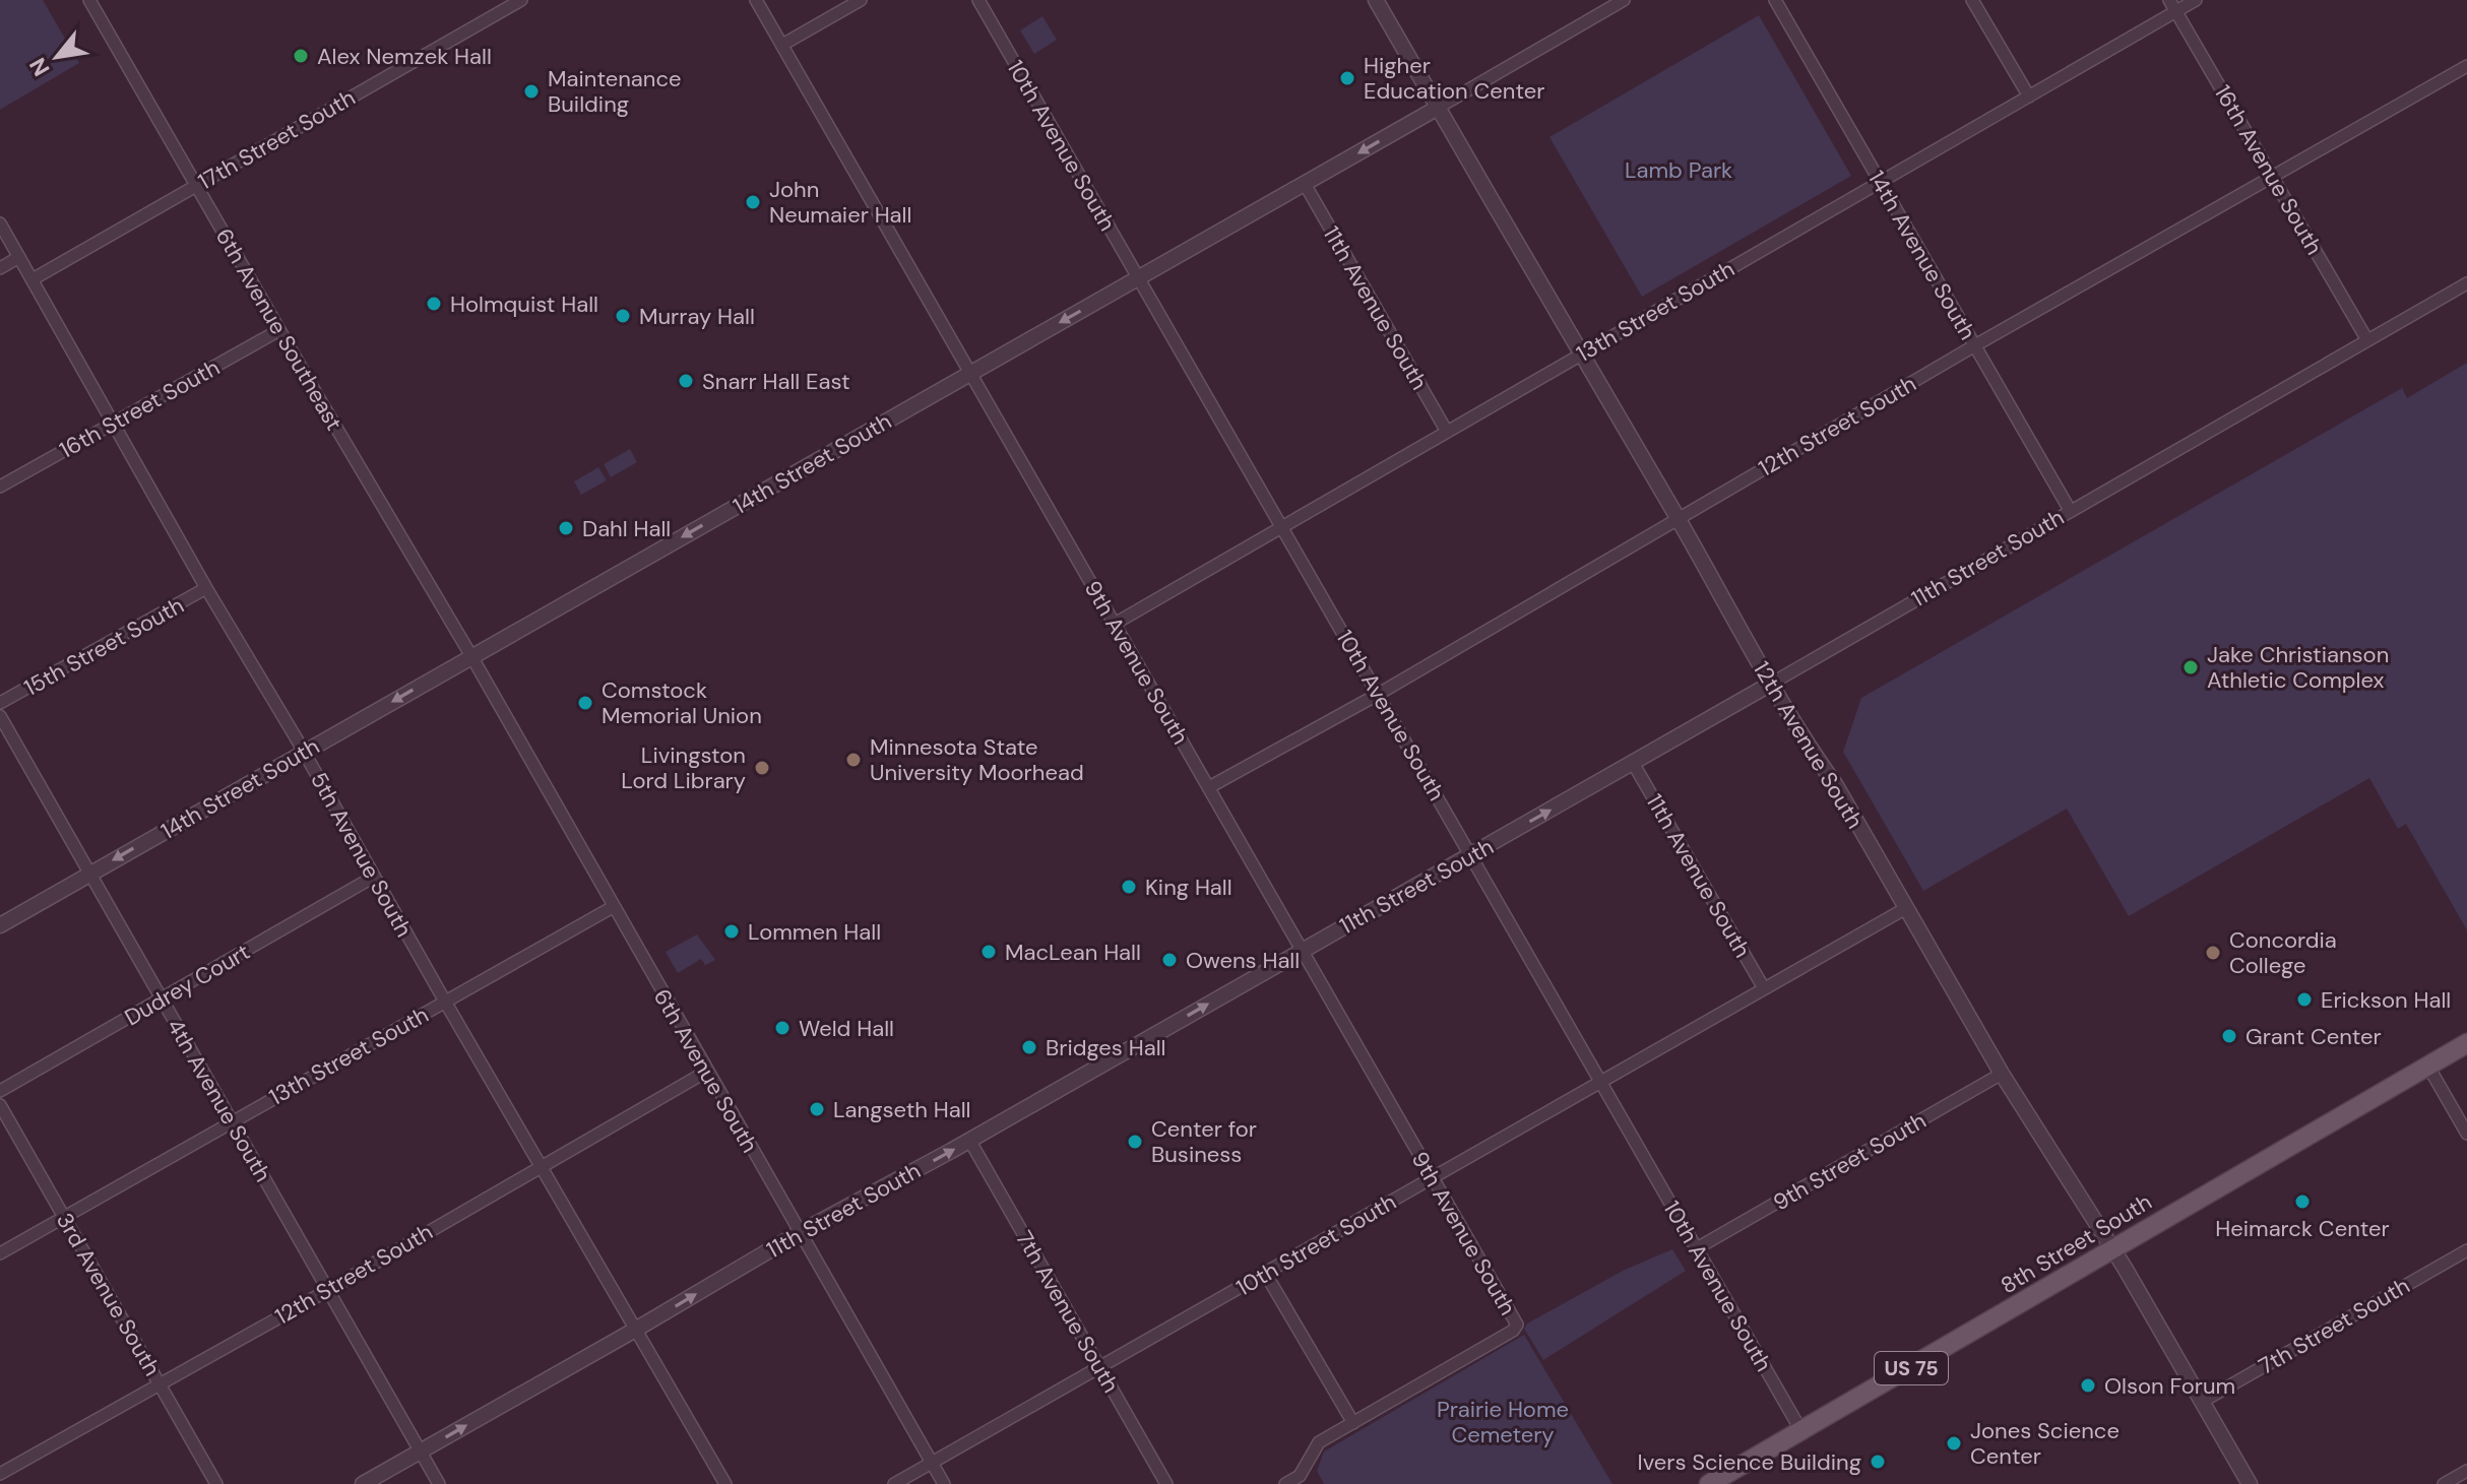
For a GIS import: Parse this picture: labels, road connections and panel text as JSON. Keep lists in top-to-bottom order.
{
  "streets": {
    "main road": ["8th Street South", "US 75"],
    "street": [
      "17th Street South",
      "10th Avenue South",
      "16th Avenue South",
      "14th Avenue South",
      "11th Avenue South",
      "13th Street South",
      "6th Avenue Southeast",
      "16th Street South",
      "12th Street South",
      "14th Street South",
      "11th Street South",
      "15th Street South",
      "9th Avenue South",
      "12th Avenue South",
      "5th Avenue South",
      "Dudrey Court",
      "6th Avenue South",
      "4th Avenue South",
      "9th Street South",
      "10th Street South",
      "3rd Avenue South",
      "7th Avenue South",
      "7th Street South"
    ]
  },
  "crossings": [
    ["17th Street South", "6th Avenue Southeast"],
    ["17th Street South", "5th Avenue South"],
    ["10th Avenue South", "13th Street South"],
    ["10th Avenue South", "12th Street South"],
    ["10th Avenue South", "14th Street South"],
    ["10th Avenue South", "11th Street South"],
    ["10th Avenue South", "9th Street South"],
    ["10th Avenue South", "8th Street South"],
    ["10th Avenue South", "10th Street South"],
    ["16th Avenue South", "13th Street South"],
    ["16th Avenue South", "12th Street South"],
    ["16th Avenue South", "11th Street South"],
    ["14th Avenue South", "13th Street South"],
    ["14th Avenue South", "12th Street South"],
    ["14th Avenue South", "11th Street South"],
    ["11th Avenue South", "13th Street South"],
    ["11th Avenue South", "14th Street South"],
    ["11th Avenue South", "11th Street South"],
    ["11th Avenue South", "10th Street South"],
    ["13th Street South", "9th Avenue South"],
    ["13th Street South", "12th Avenue South"],
    ["13th Street South", "5th Avenue South"],
    ["13th Street South", "6th Avenue South"],
    ["13th Street South", "4th Avenue South"],
    ["13th Street South", "3rd Avenue South"],
    ["6th Avenue Southeast", "16th Street South"],
    ["6th Avenue Southeast", "14th Street South"],
    ["6th Avenue Southeast", "6th Avenue South"],
    ["16th Street South", "5th Avenue South"],
    ["12th Street South", "9th Avenue South"],
    ["12th Street South", "12th Avenue South"],
    ["12th Street South", "5th Avenue South"],
    ["12th Street South", "6th Avenue South"],
    ["12th Street South", "4th Avenue South"],
    ["12th Street South", "3rd Avenue South"],
    ["14th Street South", "9th Avenue South"],
    ["14th Street South", "12th Avenue South"],
    ["14th Street South", "5th Avenue South"],
    ["14th Street South", "6th Avenue South"],
    ["14th Street South", "4th Avenue South"],
    ["11th Street South", "9th Avenue South"],
    ["11th Street South", "12th Avenue South"],
    ["11th Street South", "5th Avenue South"],
    ["11th Street South", "6th Avenue South"],
    ["11th Street South", "4th Avenue South"],
    ["11th Street South", "7th Avenue South"],
    ["15th Street South", "5th Avenue South"],
    ["9th Avenue South", "10th Street South"],
    ["12th Avenue South", "9th Street South"],
    ["12th Avenue South", "8th Street South"],
    ["12th Avenue South", "10th Street South"],
    ["12th Avenue South", "7th Street South"],
    ["5th Avenue South", "Dudrey Court"],
    ["Dudrey Court", "4th Avenue South"],
    ["6th Avenue South", "10th Street South"],
    ["10th Street South", "7th Avenue South"]
  ],
  "one_way": ["14th Street South", "11th Street South"],
  "parks": ["Lamb Park", "Prairie Home Cemetery"],
  "places": [
    "Alex Nemzek Hall",
    "Higher Education Center",
    "Maintenance Building",
    "John Neumaier Hall",
    "Holmquist Hall",
    "Murray Hall",
    "Snarr Hall East",
    "Dahl Hall",
    "Jake Christianson Athletic Complex",
    "Comstock Memorial Union",
    "Minnesota State University Moorhead",
    "Livingston Lord Library",
    "King Hall",
    "Lommen Hall",
    "MacLean Hall",
    "Concordia College",
    "Owens Hall",
    "Erickson Hall",
    "Weld Hall",
    "Grant Center",
    "Bridges Hall",
    "Langseth Hall",
    "Center for Business",
    "Heimarck Center",
    "Olson Forum",
    "Jones Science Center",
    "Ivers Science Building"
  ],
  "north": "bottom left"
}
